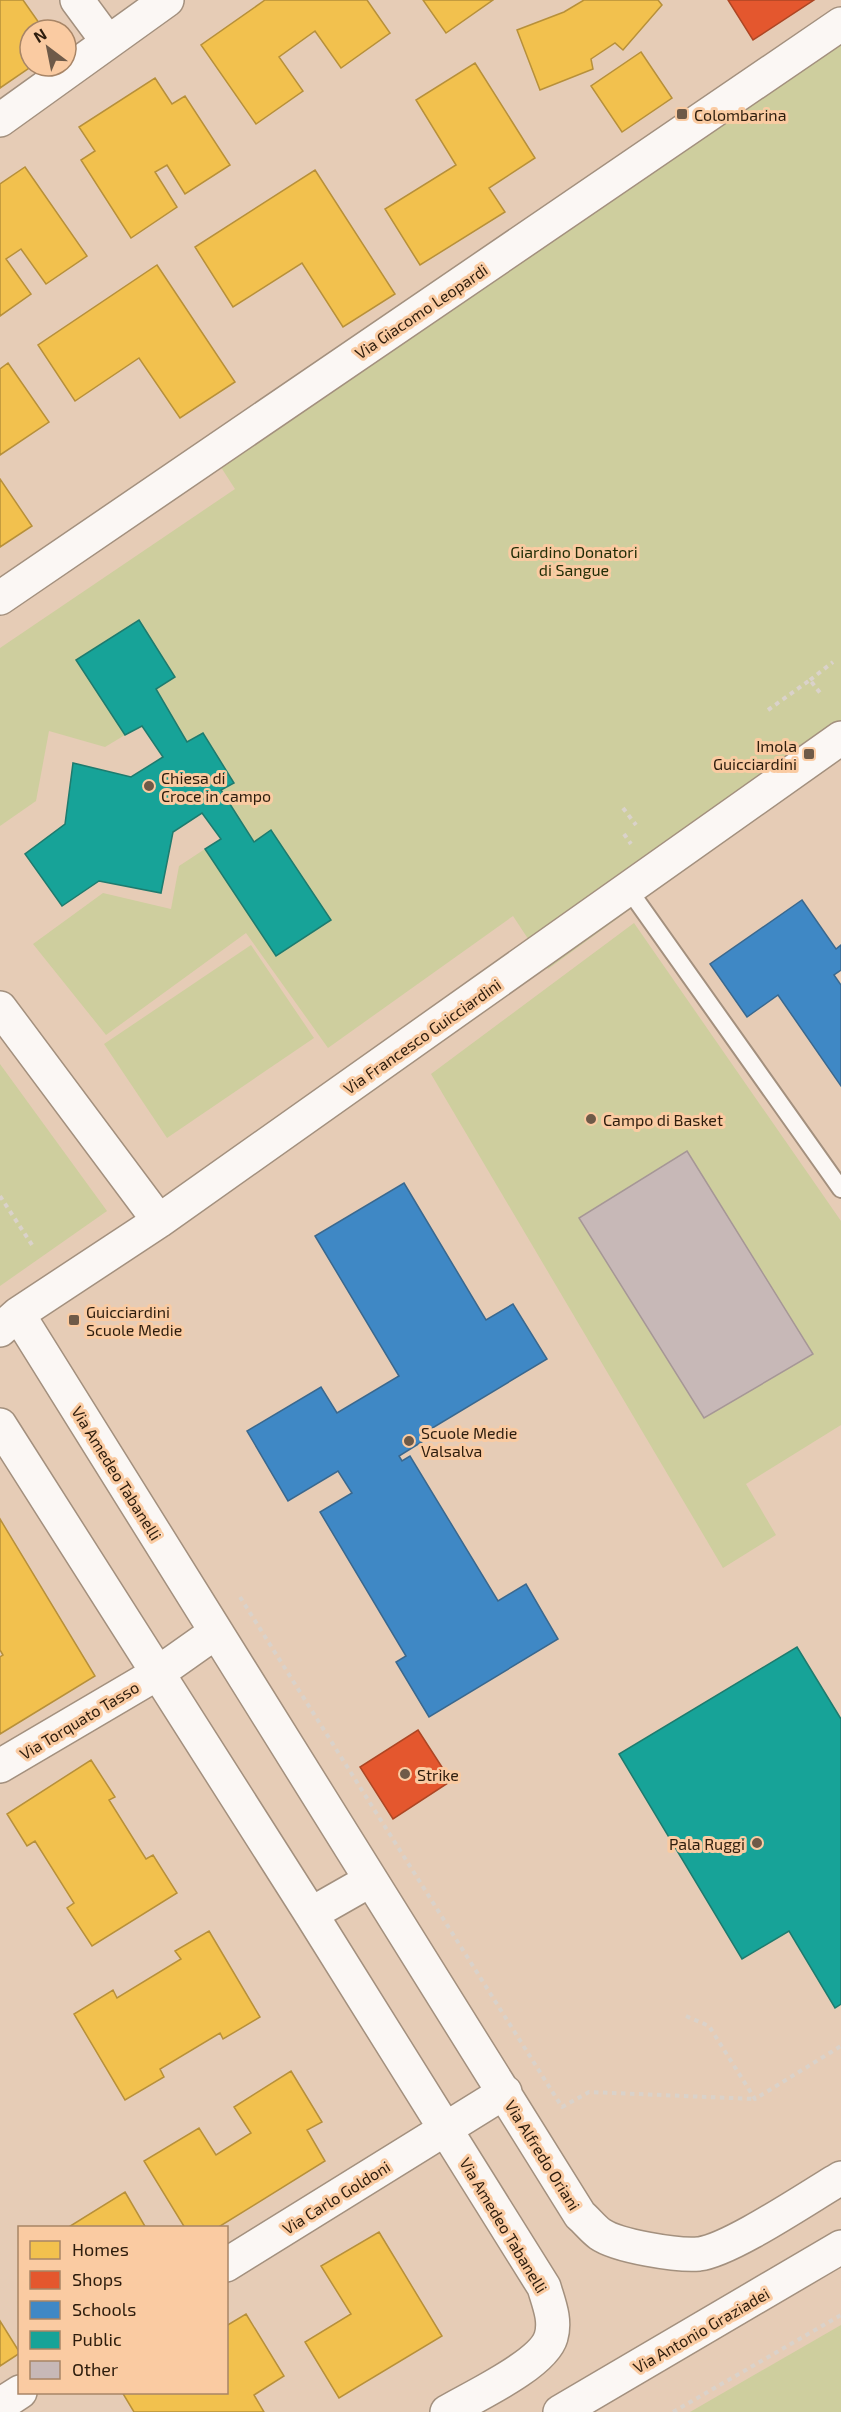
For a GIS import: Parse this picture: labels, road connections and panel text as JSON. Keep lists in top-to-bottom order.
{
  "streets": {
    "street": [
      "Via Giacomo Leopardi",
      "Via Francesco Guicciardini",
      "Via Amedeo Tabanelli",
      "Via Torquato Tasso",
      "Via Alfredo Oriani",
      "Via Carlo Goldoni",
      "Via Antonio Graziadei"
    ]
  },
  "crossings": [
    ["Via Francesco Guicciardini", "Via Amedeo Tabanelli"],
    ["Via Amedeo Tabanelli", "Via Torquato Tasso"],
    ["Via Amedeo Tabanelli", "Via Alfredo Oriani"],
    ["Via Amedeo Tabanelli", "Via Carlo Goldoni"]
  ],
  "parks": ["Giardino Donatori di Sangue"],
  "places": {
    "transit": ["Colombarina", "Imola Guicciardini", "Guicciardini Scuole Medie"],
    "other": [
      "Chiesa di Croce in campo",
      "Campo di Basket",
      "Scuole Medie Valsalva",
      "Strike",
      "Pala Ruggi"
    ]
  },
  "legend": [
    "Homes",
    "Shops",
    "Schools",
    "Public",
    "Other"
  ],
  "north": "top left"
}
